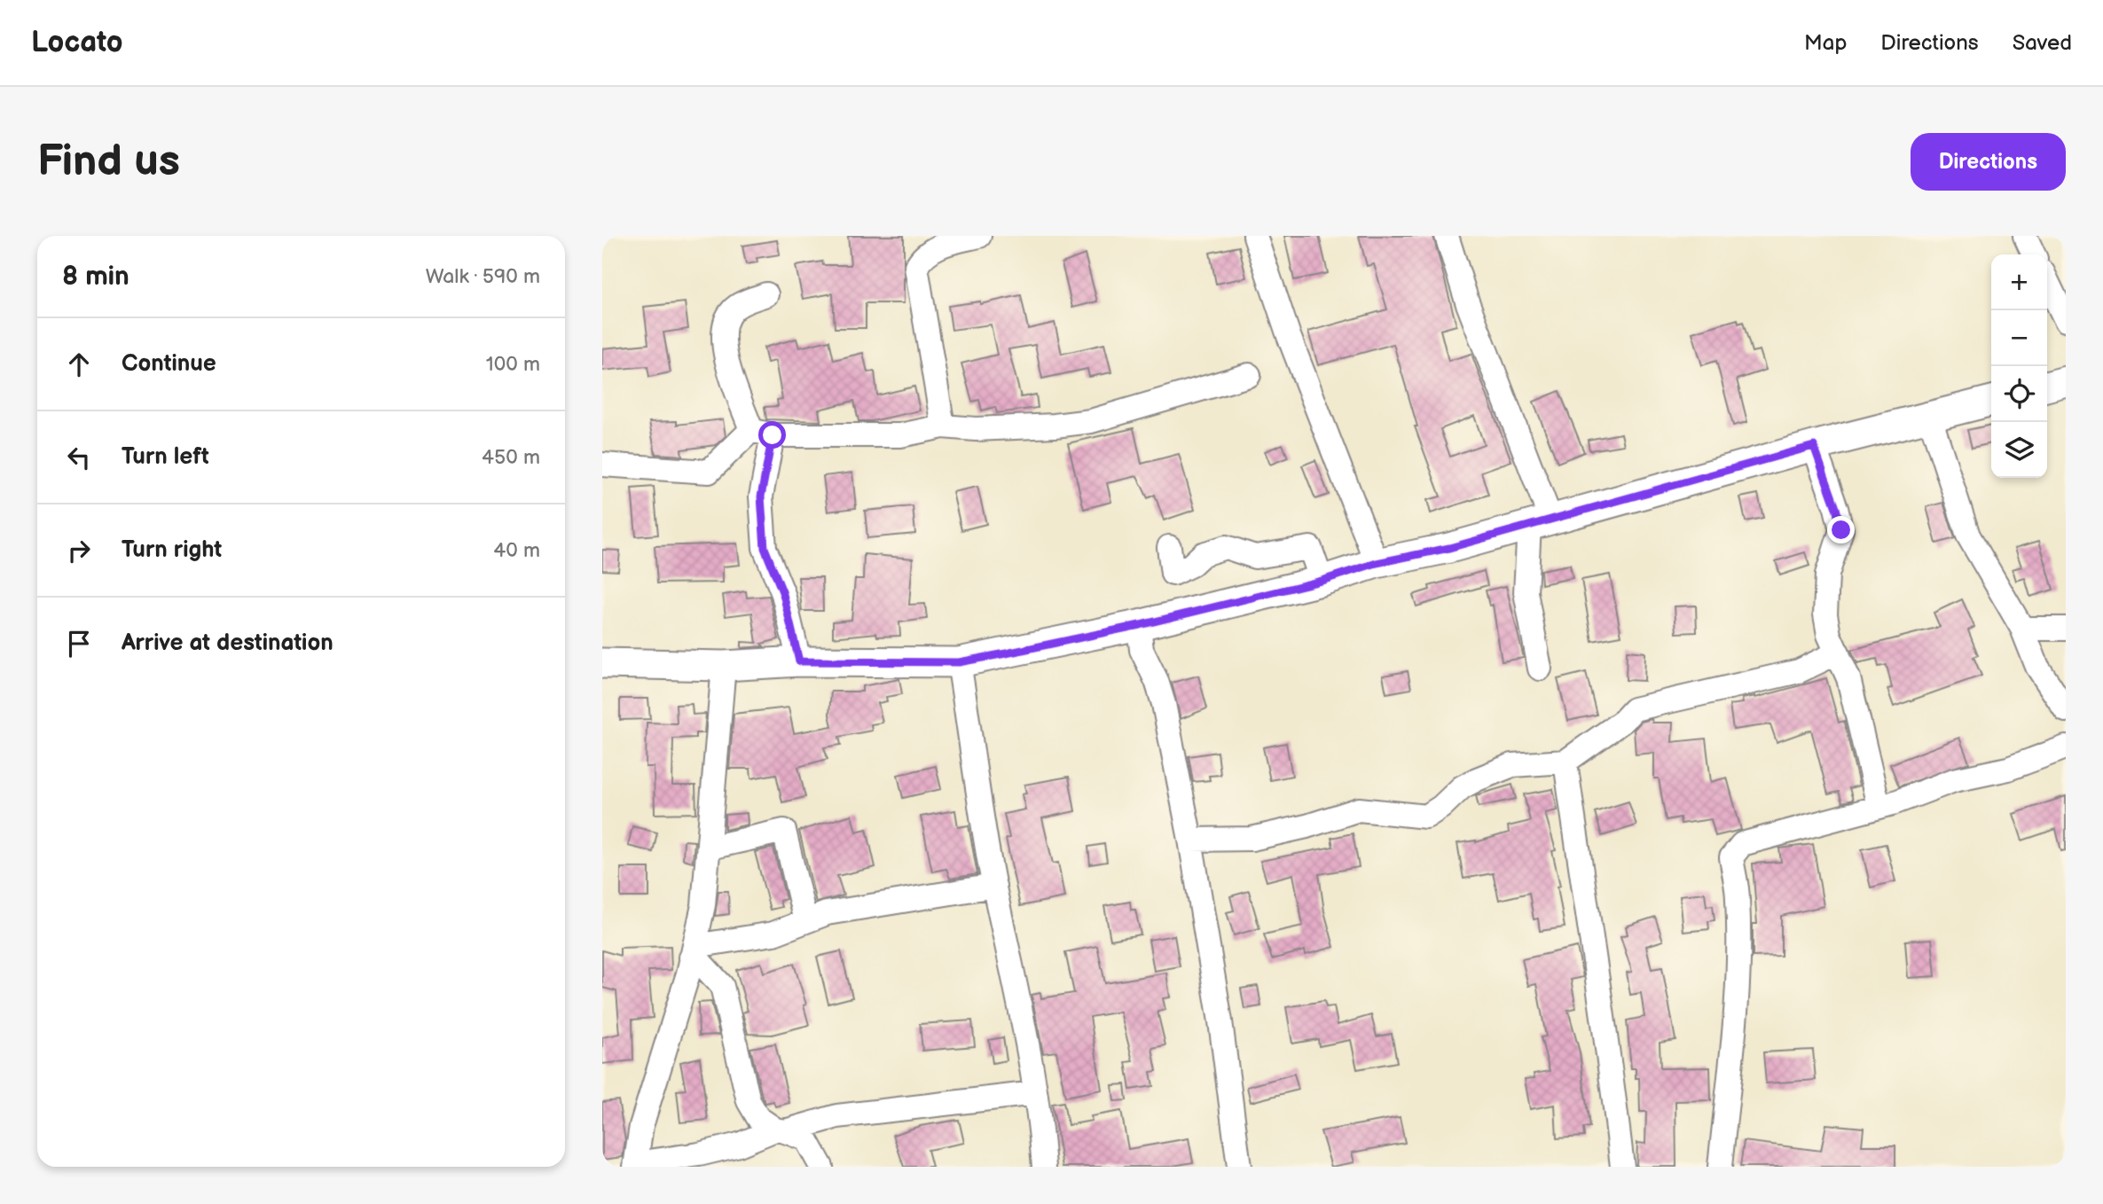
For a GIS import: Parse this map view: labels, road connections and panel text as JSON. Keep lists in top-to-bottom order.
{
  "page": {
    "header": "Locato",
    "nav": ["Map", "Directions", "Saved"],
    "buttons": "Directions",
    "title": "Find us",
    "heading": ["8 min", "Walk · 590 m"],
    "map_buttons": ["+", "−"],
    "list": [
      ["Continue", "100 m"],
      ["Turn left", "450 m"],
      ["Turn right", "40 m"],
      "Arrive at destination"
    ]
  }
}
